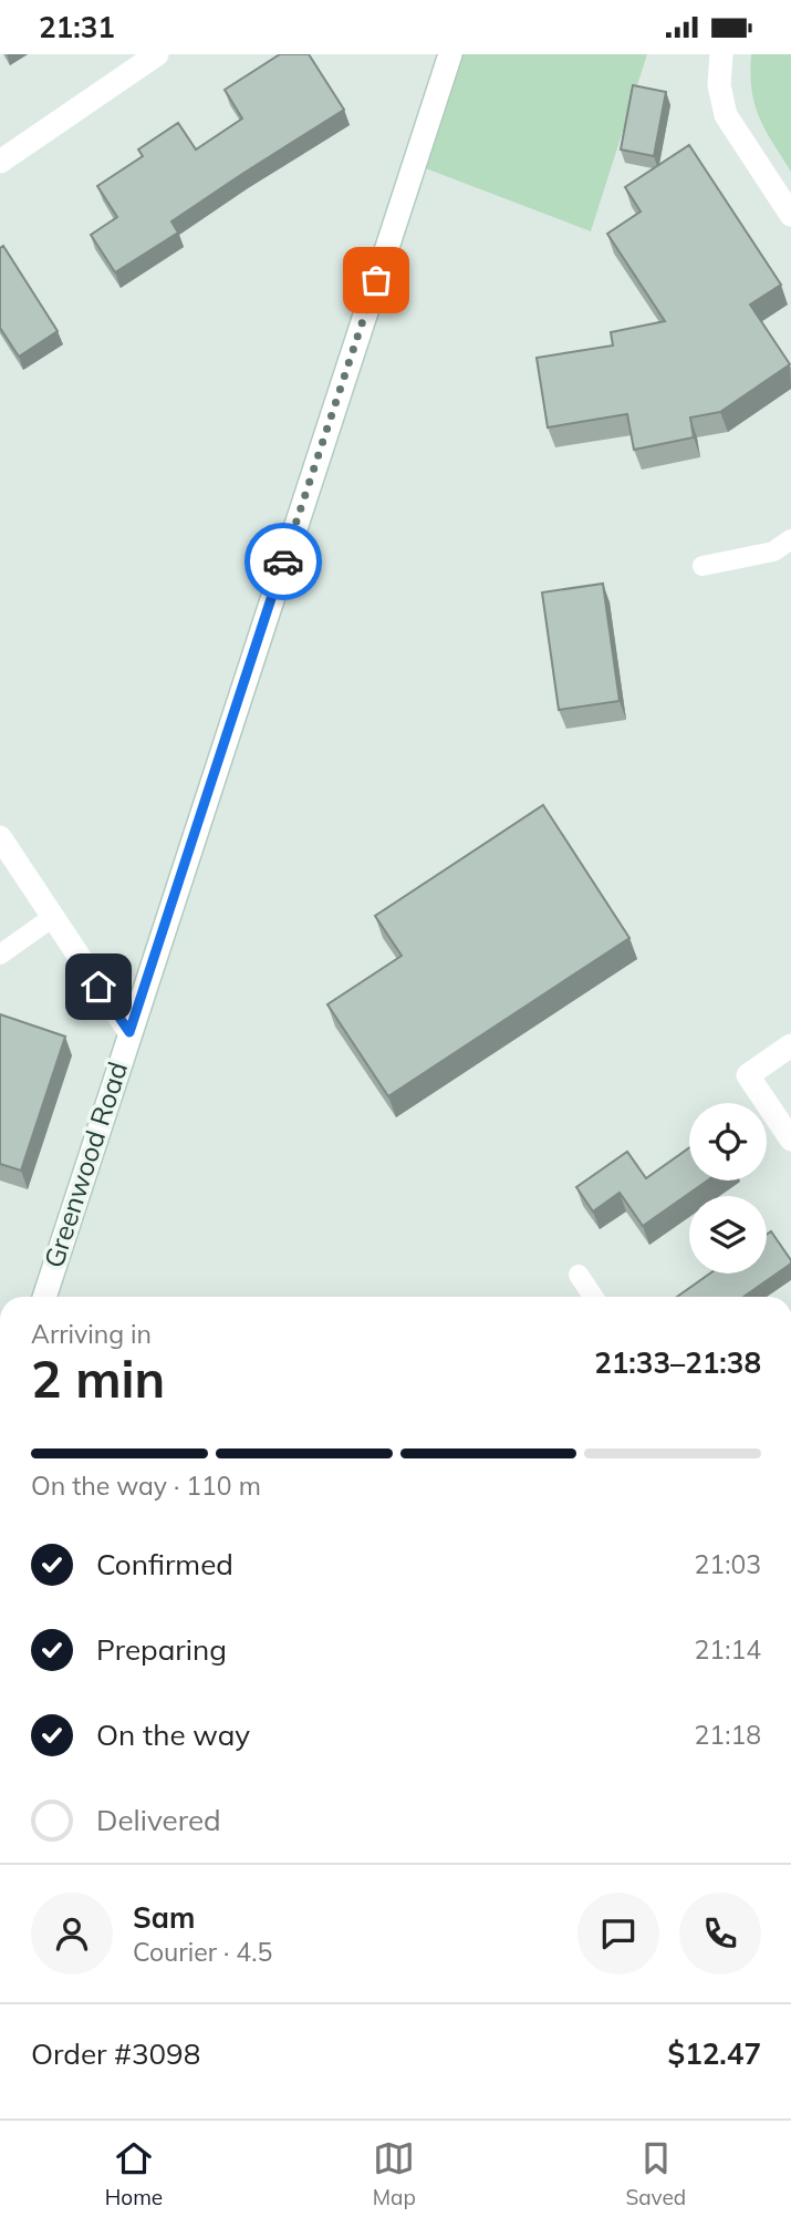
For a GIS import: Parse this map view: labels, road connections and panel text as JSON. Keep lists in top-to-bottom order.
{
  "streets": {
    "street": ["Greenwood Road"]
  },
  "page": {
    "status": "21:31",
    "heading": ["2 min", "Arriving in", "21:33–21:38"],
    "panel": [
      "Sam",
      "Courier · 4.5",
      "Order #3098",
      "$12.47"
    ],
    "bar": "On the way · 110 m",
    "list": [
      ["Confirmed", "21:03"],
      ["Preparing", "21:14"],
      ["On the way", "21:18"],
      "Delivered"
    ],
    "tabs": ["Home", "Map", "Saved"]
  }
}
